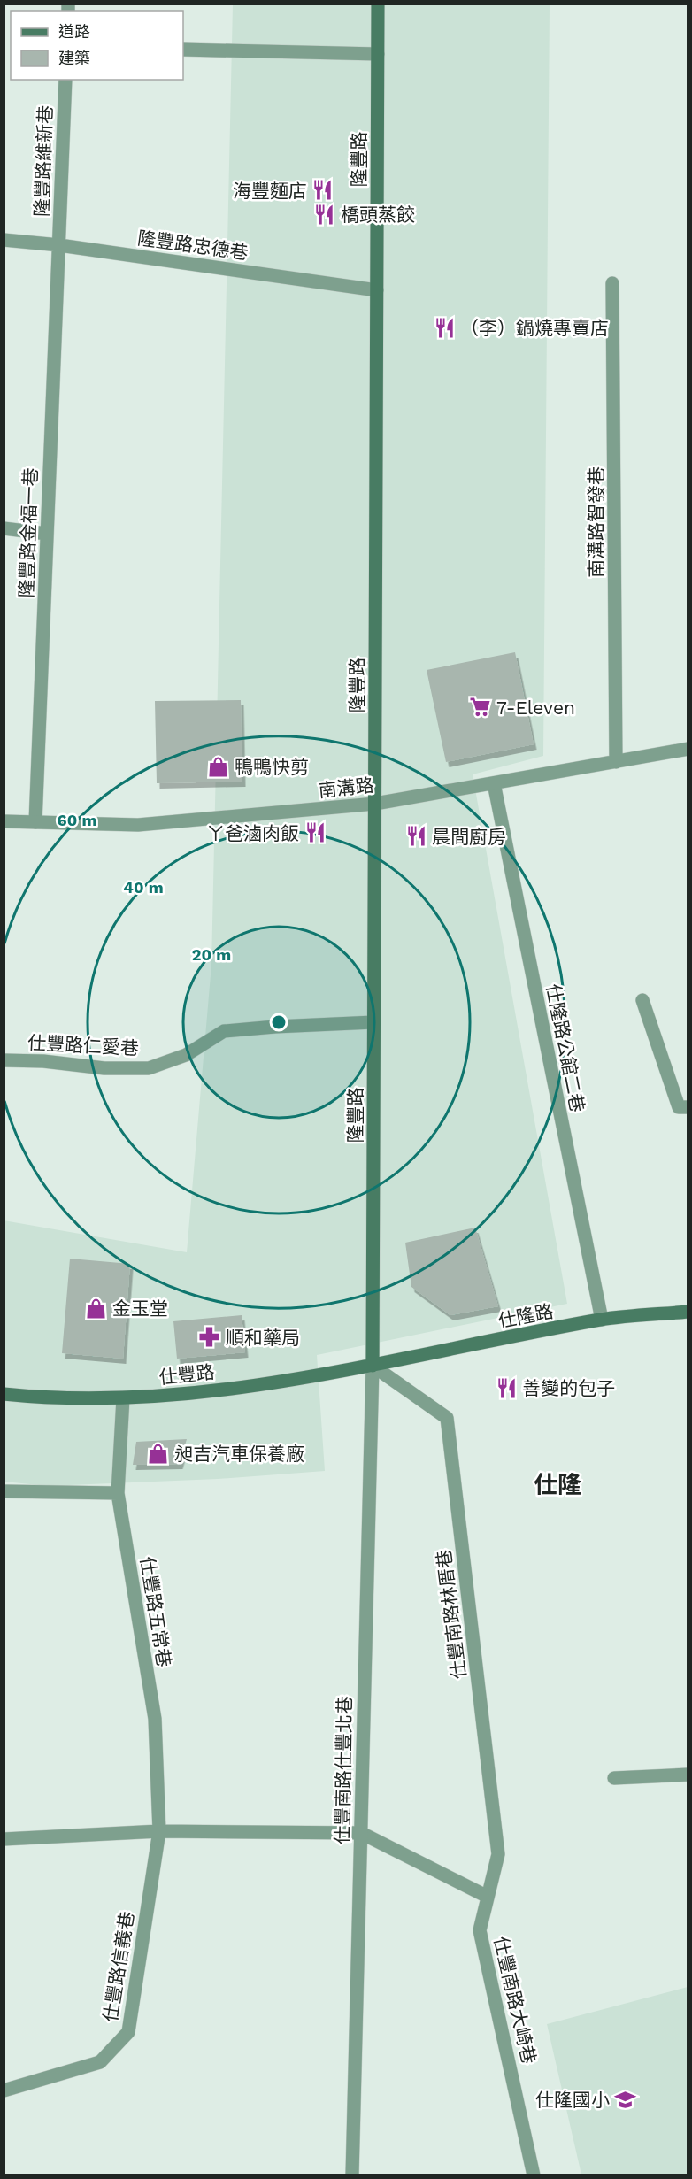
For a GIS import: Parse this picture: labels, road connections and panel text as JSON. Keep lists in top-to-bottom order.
{
  "streets": {
    "street": [
      "隆豐路",
      "隆豐路維新巷",
      "隆豐路忠德巷",
      "南溝路智發巷",
      "隆豐路金福一巷",
      "南溝路",
      "仕豐路仁愛巷",
      "仕隆路公館二巷",
      "仕隆路",
      "仕豐路",
      "仕豐路五常巷",
      "仕豐南路林厝巷",
      "仕豐南路仕豐北巷",
      "仕豐路信義巷",
      "仕豐南路大崎巷"
    ]
  },
  "crossings": [
    ["隆豐路", "隆豐路忠德巷"],
    ["隆豐路", "南溝路"],
    ["隆豐路", "仕豐路仁愛巷"],
    ["隆豐路", "仕隆路"],
    ["隆豐路", "仕豐路"],
    ["隆豐路", "仕豐南路林厝巷"],
    ["隆豐路", "仕豐南路仕豐北巷"],
    ["隆豐路維新巷", "隆豐路忠德巷"],
    ["隆豐路維新巷", "隆豐路金福一巷"],
    ["隆豐路忠德巷", "隆豐路金福一巷"],
    ["南溝路智發巷", "南溝路"],
    ["隆豐路金福一巷", "南溝路"],
    ["南溝路", "仕隆路公館二巷"],
    ["仕隆路公館二巷", "仕隆路"],
    ["仕隆路", "仕豐路"],
    ["仕隆路", "仕豐南路林厝巷"],
    ["仕隆路", "仕豐南路仕豐北巷"],
    ["仕豐路", "仕豐路五常巷"],
    ["仕豐路", "仕豐南路林厝巷"],
    ["仕豐路", "仕豐南路仕豐北巷"],
    ["仕豐路五常巷", "仕豐路信義巷"],
    ["仕豐南路林厝巷", "仕豐南路仕豐北巷"],
    ["仕豐南路林厝巷", "仕豐南路大崎巷"]
  ],
  "districts": ["仕隆"],
  "places": {
    "restaurant": [
      "海豐麵店",
      "橋頭蒸餃",
      "（李）鍋燒專賣店",
      "ㄚ爸滷肉飯",
      "晨間廚房",
      "善變的包子"
    ],
    "supermarket": ["7-Eleven"],
    "shop": ["鴨鴨快剪", "金玉堂", "昶吉汽車保養廠"],
    "pharmacy": ["順和藥局"],
    "school or university": ["仕隆國小"]
  },
  "legend": ["道路", "建築"],
  "rings": ["60 m", "40 m", "20 m"]
}
